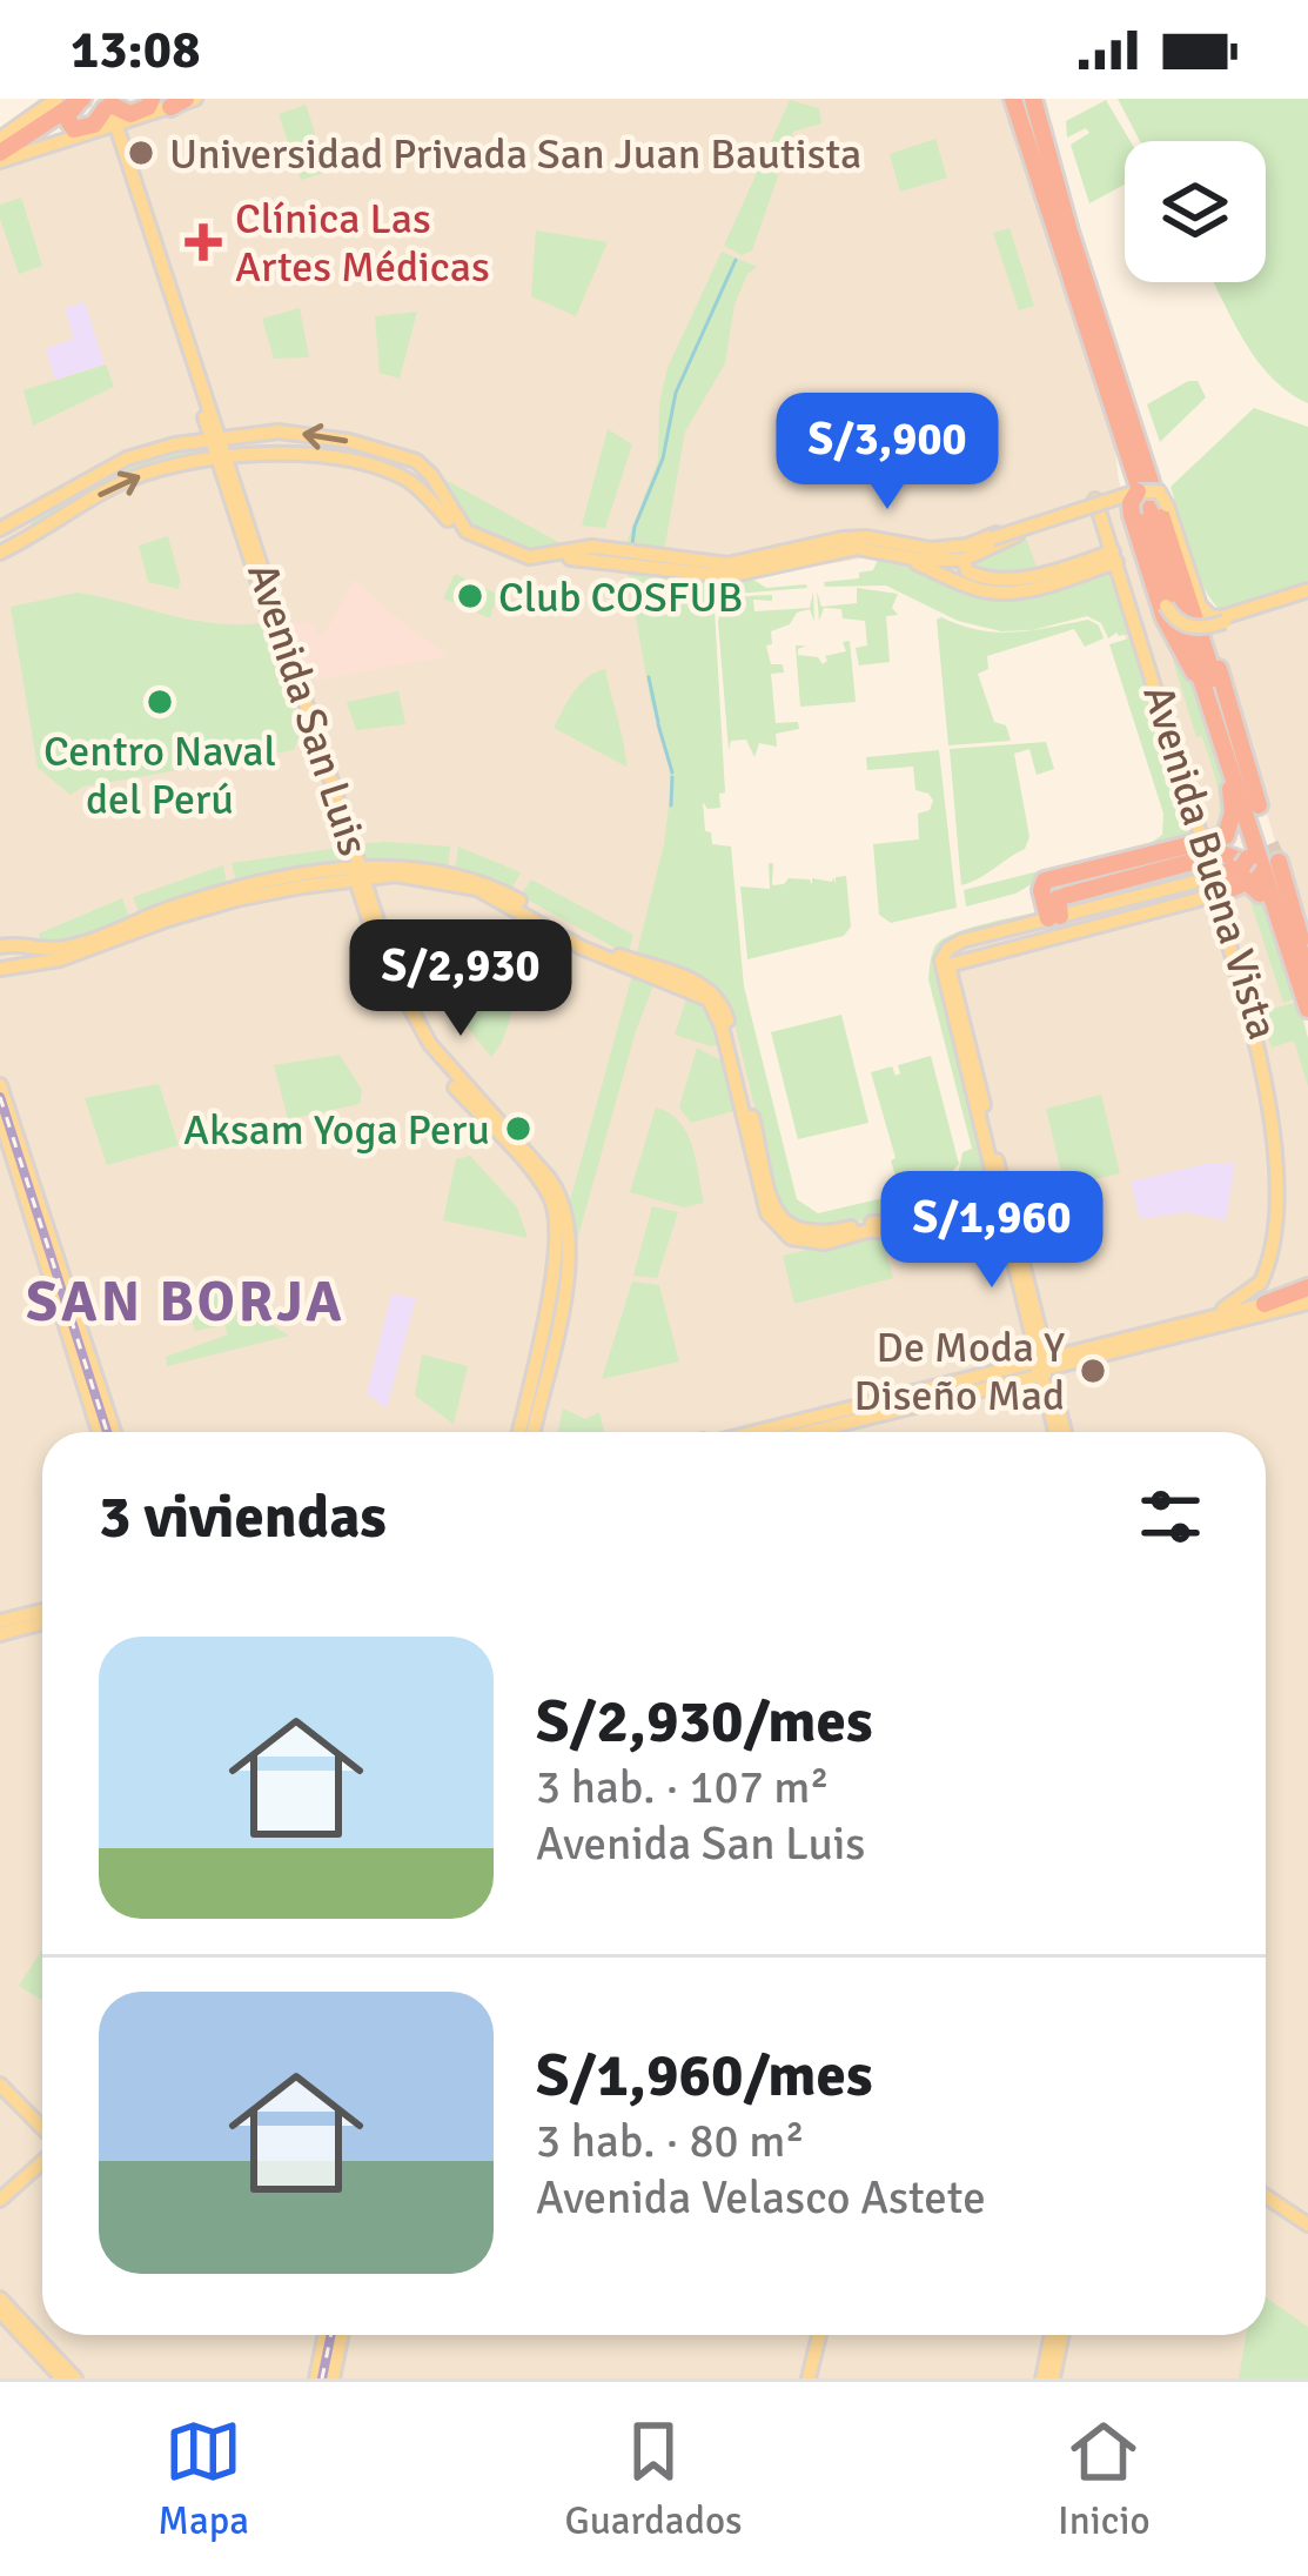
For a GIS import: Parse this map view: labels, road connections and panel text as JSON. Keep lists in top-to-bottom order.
{
  "streets": {
    "main road": ["Avenida San Luis", "Avenida Buena Vista"]
  },
  "districts": ["SAN BORJA"],
  "places": {
    "other": [
      "Universidad Privada San Juan Bautista",
      "Club COSFUB",
      "Centro Naval del Perú",
      "Aksam Yoga Peru",
      "De Moda Y Diseño Mad"
    ],
    "health": ["Clínica Las Artes Médicas"]
  },
  "page": {
    "status": "13:08",
    "price": ["S/3,900", "S/2,930", "S/1,960"],
    "heading": "3 viviendas",
    "list": [
      {
        "name": "S/2,930/mes",
        "note": "3 hab. · 107 m² · Avenida San Luis"
      },
      {
        "name": "S/1,960/mes",
        "note": "3 hab. · 80 m² · Avenida Velasco Astete"
      }
    ],
    "tabs": ["Mapa", "Guardados", "Inicio"]
  }
}
